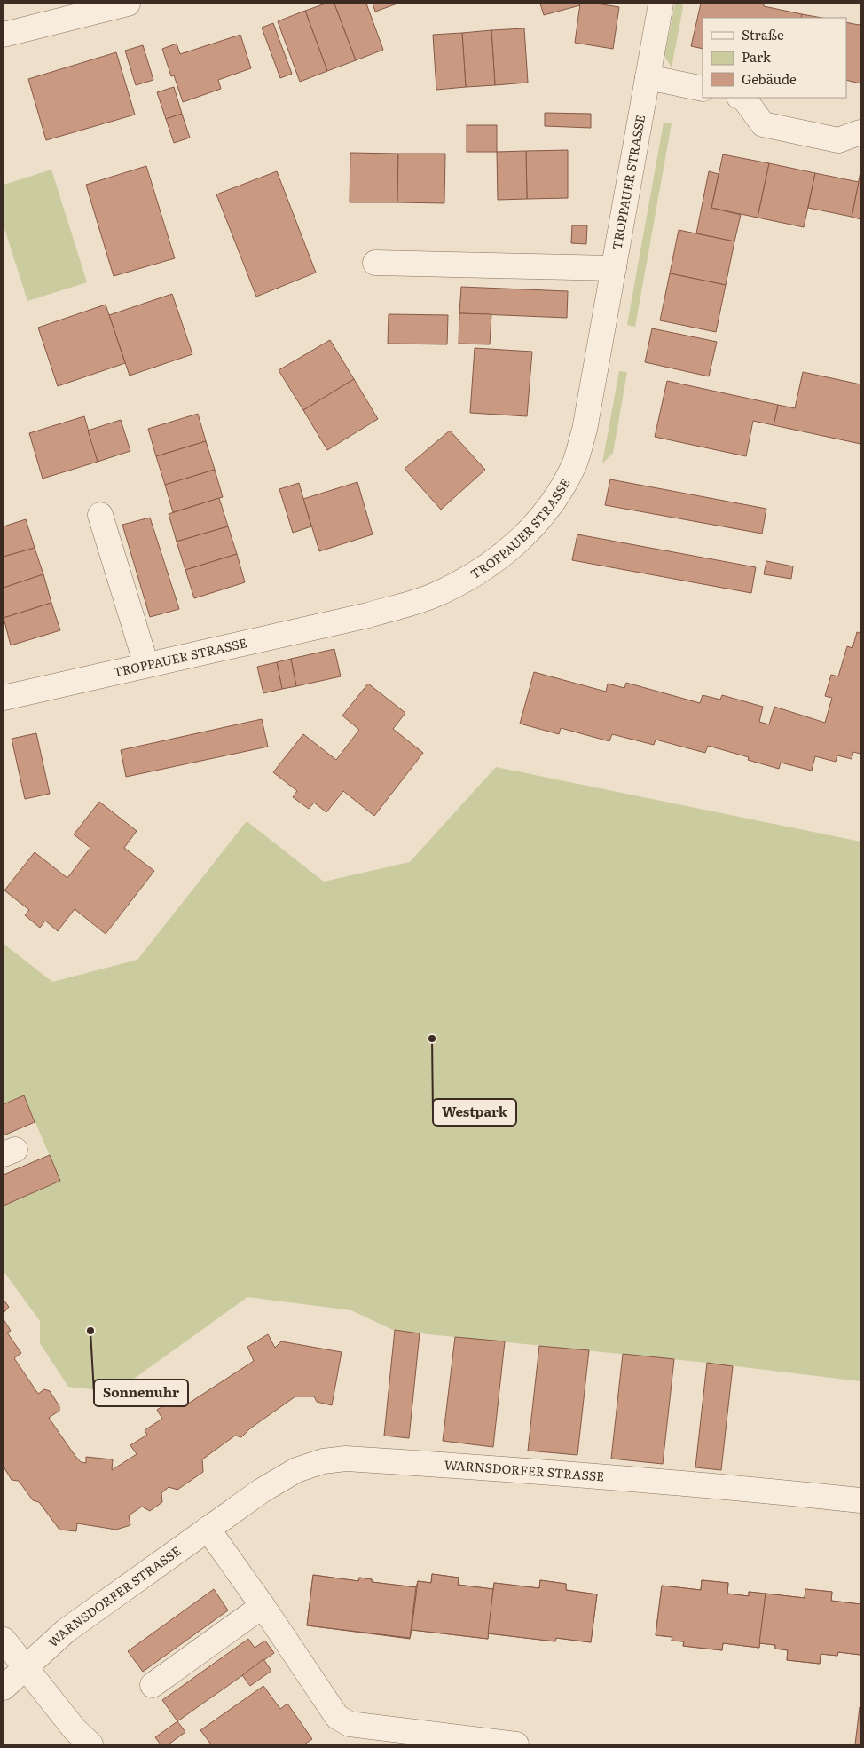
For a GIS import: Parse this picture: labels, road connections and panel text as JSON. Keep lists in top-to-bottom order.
{
  "streets": {
    "street": ["TROPPAUER STRASSE", "WARNSDORFER STRASSE"]
  },
  "places": ["Westpark", "Sonnenuhr"],
  "legend": ["Straße", "Park", "Gebäude"]
}
